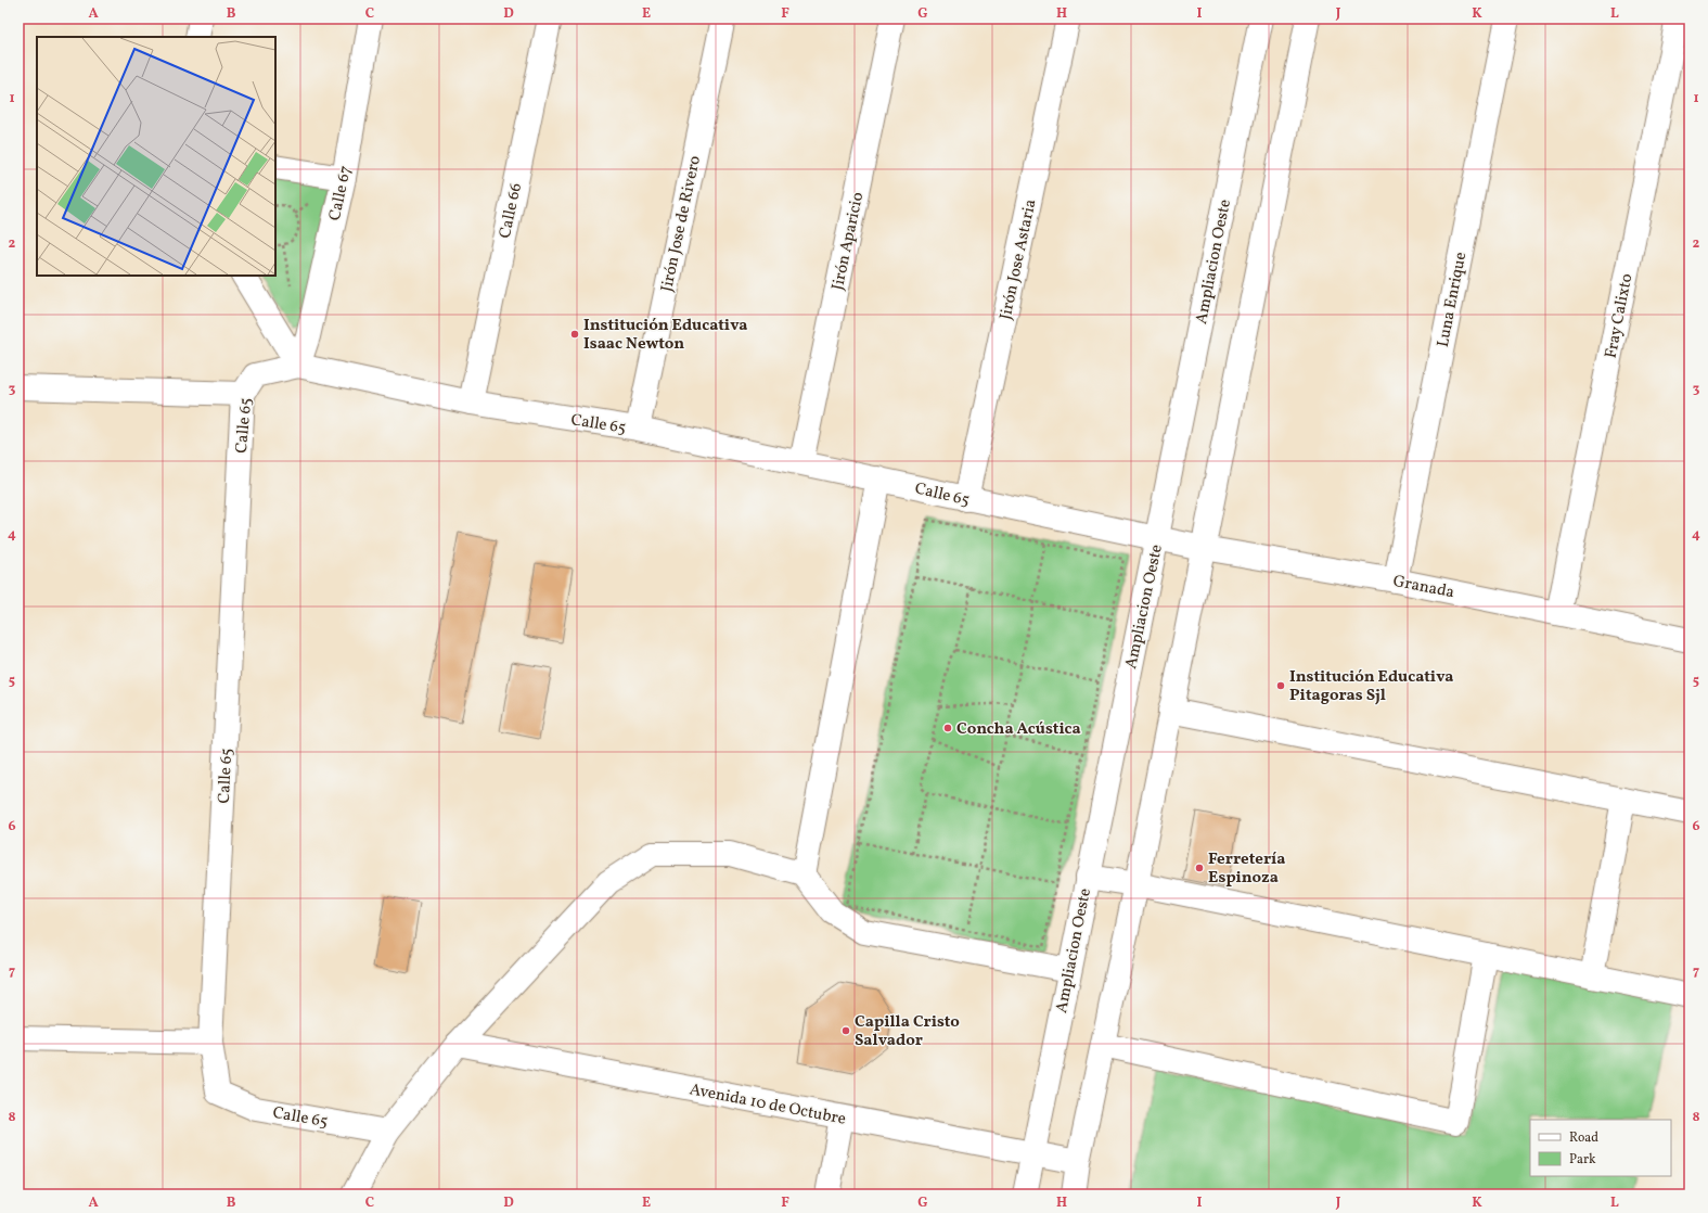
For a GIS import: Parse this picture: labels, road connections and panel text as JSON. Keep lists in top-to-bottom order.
{
  "streets": {
    "street": [
      "Calle 67",
      "Calle 66",
      "Jirón Jose de Rivero",
      "Jirón Aparicio",
      "Jirón Jose Astaria",
      "Ampliacion Oeste",
      "Luna Enrique",
      "Fray Calixto",
      "Calle 65",
      "Granada",
      "Avenida 10 de Octubre"
    ]
  },
  "crossings": [
    ["Calle 67", "Calle 65"],
    ["Calle 66", "Calle 65"],
    ["Jirón Jose de Rivero", "Calle 65"],
    ["Jirón Aparicio", "Calle 65"],
    ["Jirón Jose Astaria", "Calle 65"],
    ["Ampliacion Oeste", "Calle 65"],
    ["Ampliacion Oeste", "Granada"],
    ["Ampliacion Oeste", "Avenida 10 de Octubre"],
    ["Luna Enrique", "Granada"],
    ["Fray Calixto", "Granada"],
    ["Calle 65", "Granada"]
  ],
  "places": [
    "Institución Educativa Isaac Newton",
    "Institución Educativa Pitagoras Sjl",
    "Concha Acústica",
    "Ferretería Espinoza",
    "Capilla Cristo Salvador"
  ],
  "legend": ["Road", "Park"],
  "grid": {
    "columns": [
      "A",
      "B",
      "C",
      "D",
      "E",
      "F",
      "G",
      "H",
      "I",
      "J",
      "K",
      "L"
    ],
    "rows": [
      "1",
      "2",
      "3",
      "4",
      "5",
      "6",
      "7",
      "8"
    ]
  }
}
